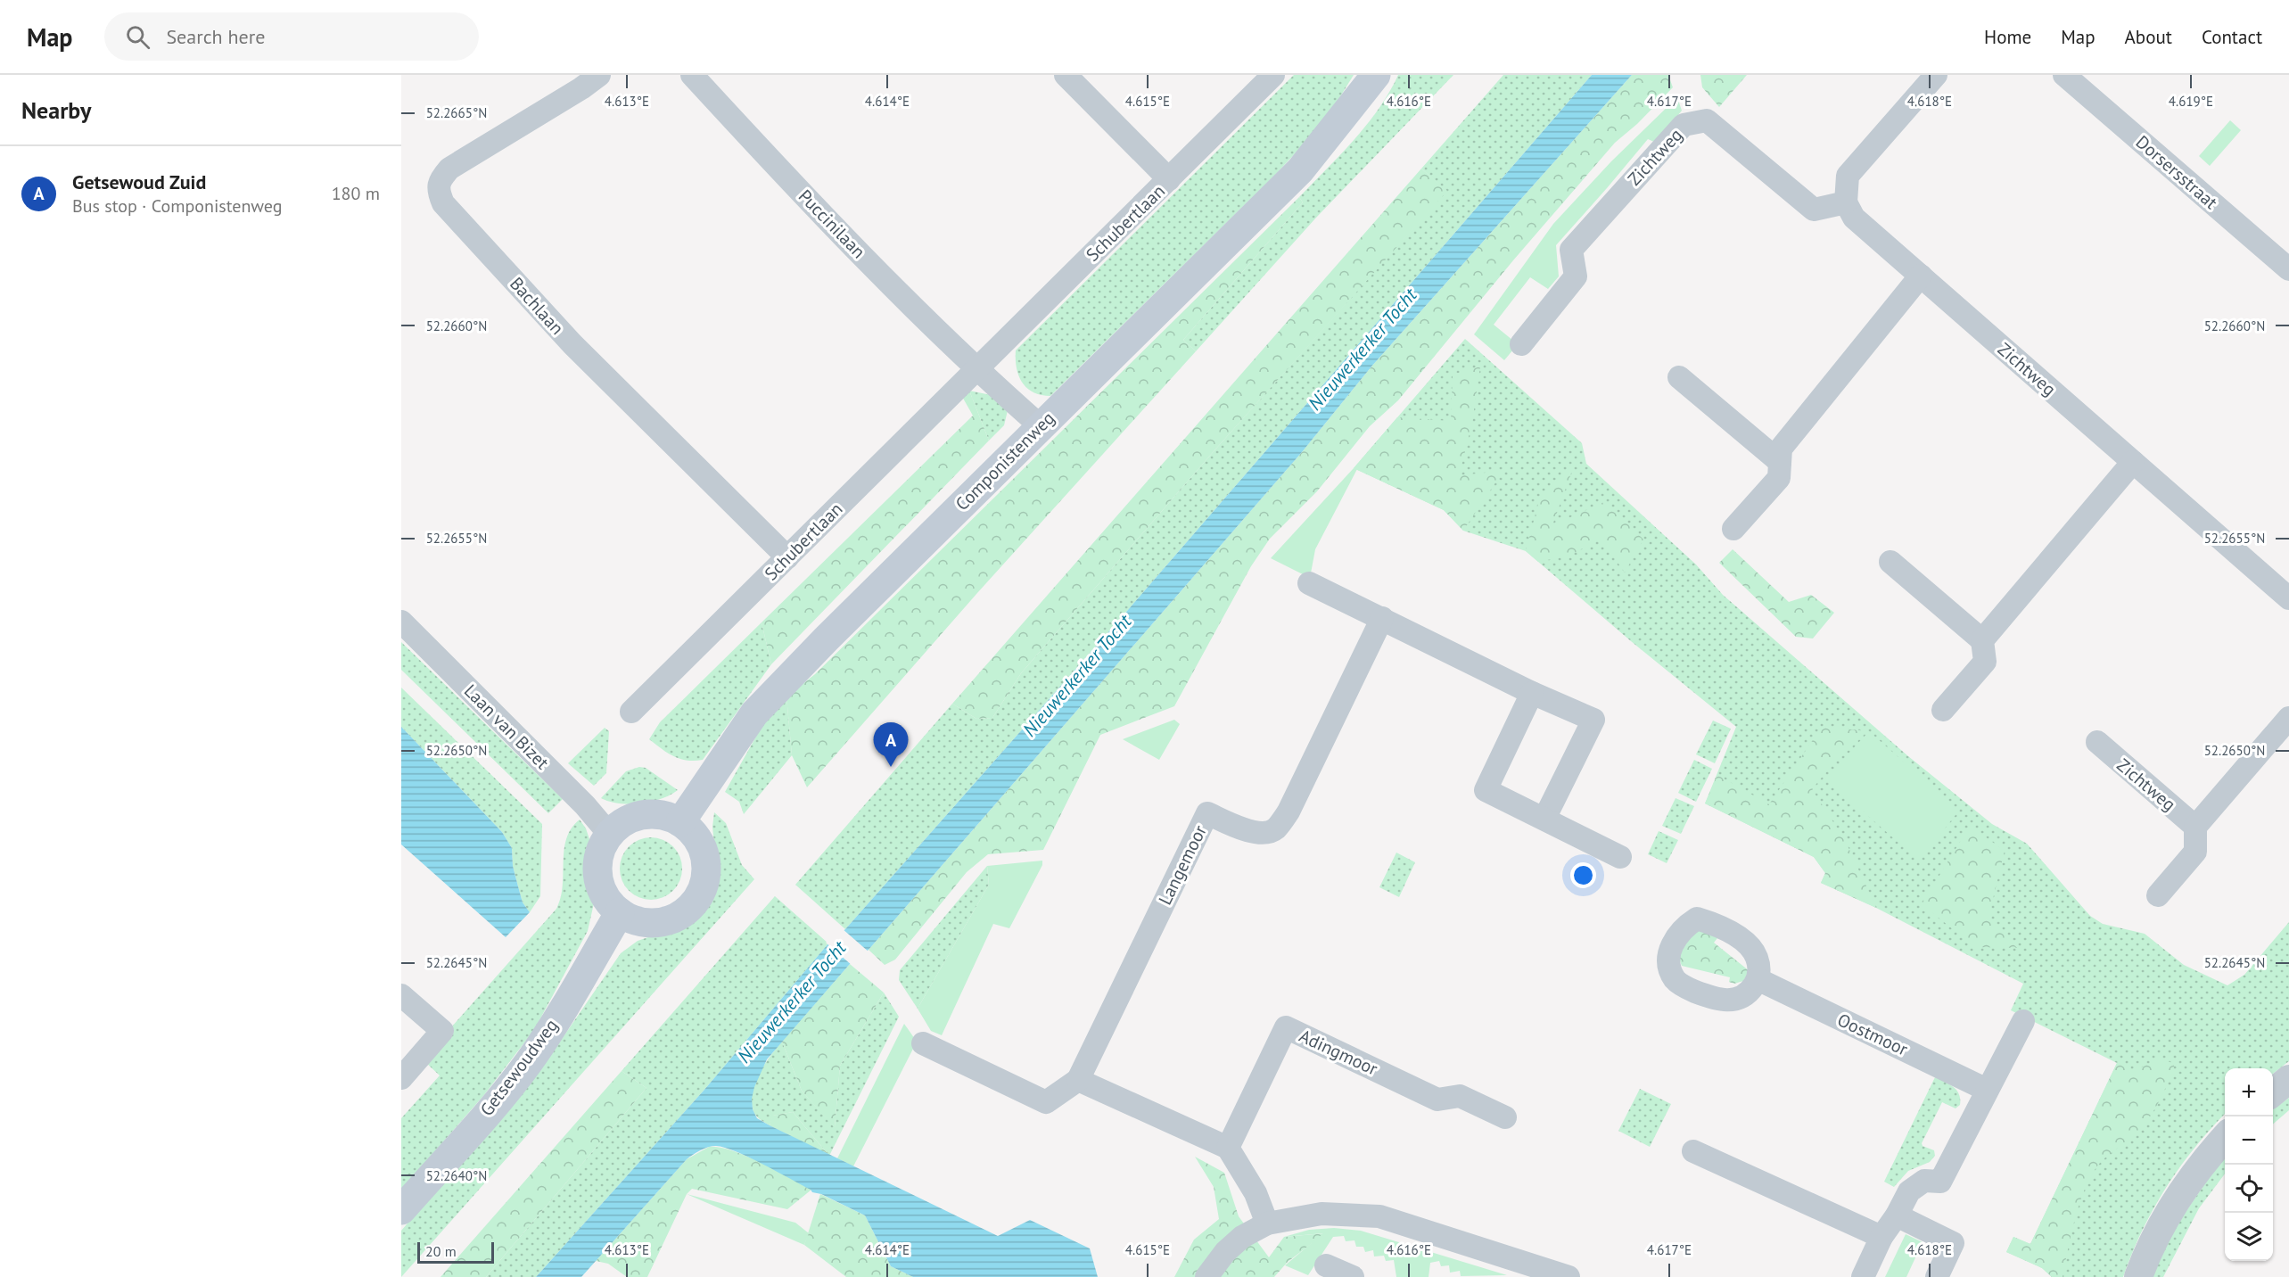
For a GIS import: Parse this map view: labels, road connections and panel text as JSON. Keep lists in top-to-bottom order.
{
  "streets": {
    "main road": ["Componistenweg", "Getsewoudweg"],
    "street": [
      "Zichtweg",
      "Dorsersstraat",
      "Schubertlaan",
      "Puccinilaan",
      "Bachlaan",
      "Laan van Bizet",
      "Langemoor",
      "Oostmoor",
      "Adingmoor"
    ]
  },
  "crossings": [
    ["Schubertlaan", "Puccinilaan"],
    ["Schubertlaan", "Bachlaan"],
    ["Componistenweg", "Laan van Bizet"],
    ["Componistenweg", "Getsewoudweg"],
    ["Laan van Bizet", "Getsewoudweg"]
  ],
  "water": ["Nieuwerkerker Tocht"],
  "scale_bar": "20 m",
  "page": {
    "header": "Map",
    "search": "Search here",
    "nav": [
      "Home",
      "Map",
      "About",
      "Contact"
    ],
    "heading": "Nearby",
    "list": [
      {
        "mark": "A",
        "name": "Getsewoud Zuid",
        "note": "Bus stop · Componistenweg",
        "value": "180 m"
      }
    ],
    "pins": "A",
    "map_buttons": ["+", "−"],
    "scale": "20 m"
  },
  "coordinates": [
    "4.613°E",
    "4.614°E",
    "4.615°E",
    "4.616°E",
    "4.617°E",
    "4.618°E",
    "4.619°E",
    "52.2665°N",
    "52.2660°N",
    "52.2655°N",
    "52.2650°N",
    "52.2645°N",
    "52.2640°N"
  ]
}
